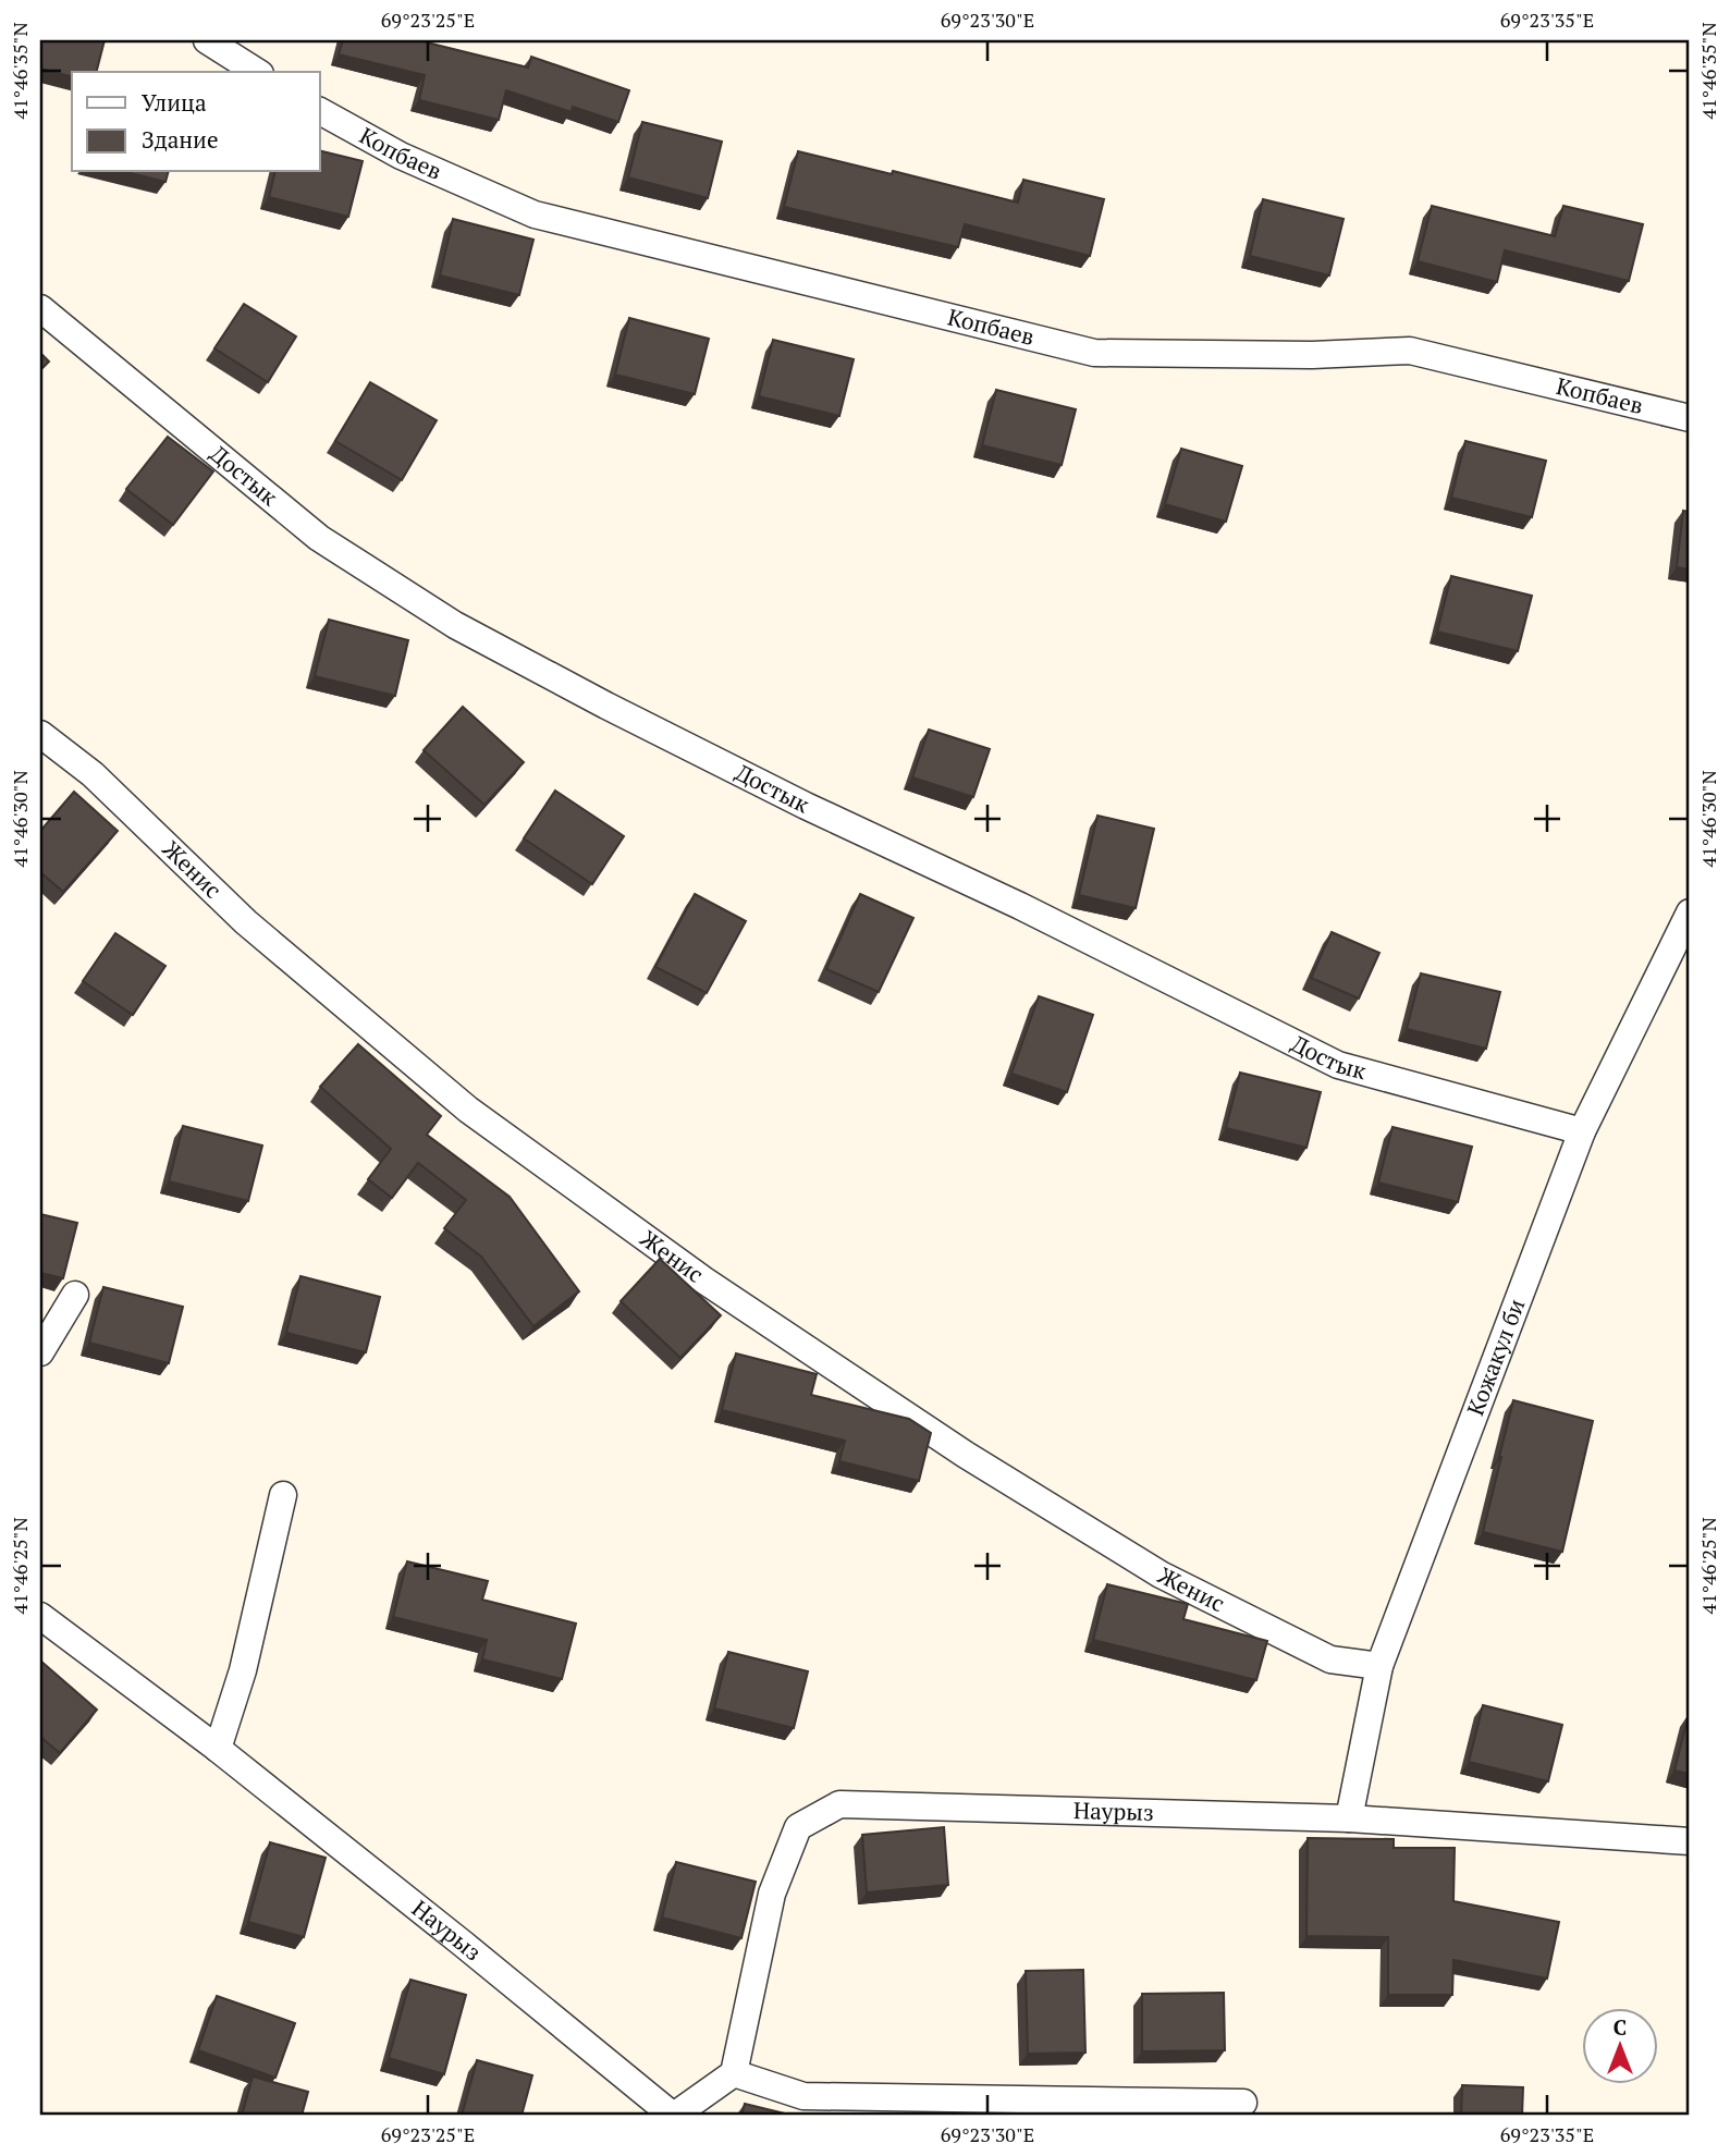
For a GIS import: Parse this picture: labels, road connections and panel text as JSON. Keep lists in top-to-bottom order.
{
  "streets": {
    "street": [
      "Копбаев",
      "Достык",
      "Женис",
      "Кожакул би",
      "Наурыз"
    ]
  },
  "crossings": [
    ["Достык", "Кожакул би"],
    ["Женис", "Кожакул би"],
    ["Кожакул би", "Наурыз"]
  ],
  "legend": ["Улица", "Здание"],
  "north": "top",
  "coordinates": [
    "69°23'25\"E",
    "69°23'30\"E",
    "69°23'35\"E",
    "41°46'35\"N",
    "41°46'30\"N",
    "41°46'25\"N"
  ]
}
